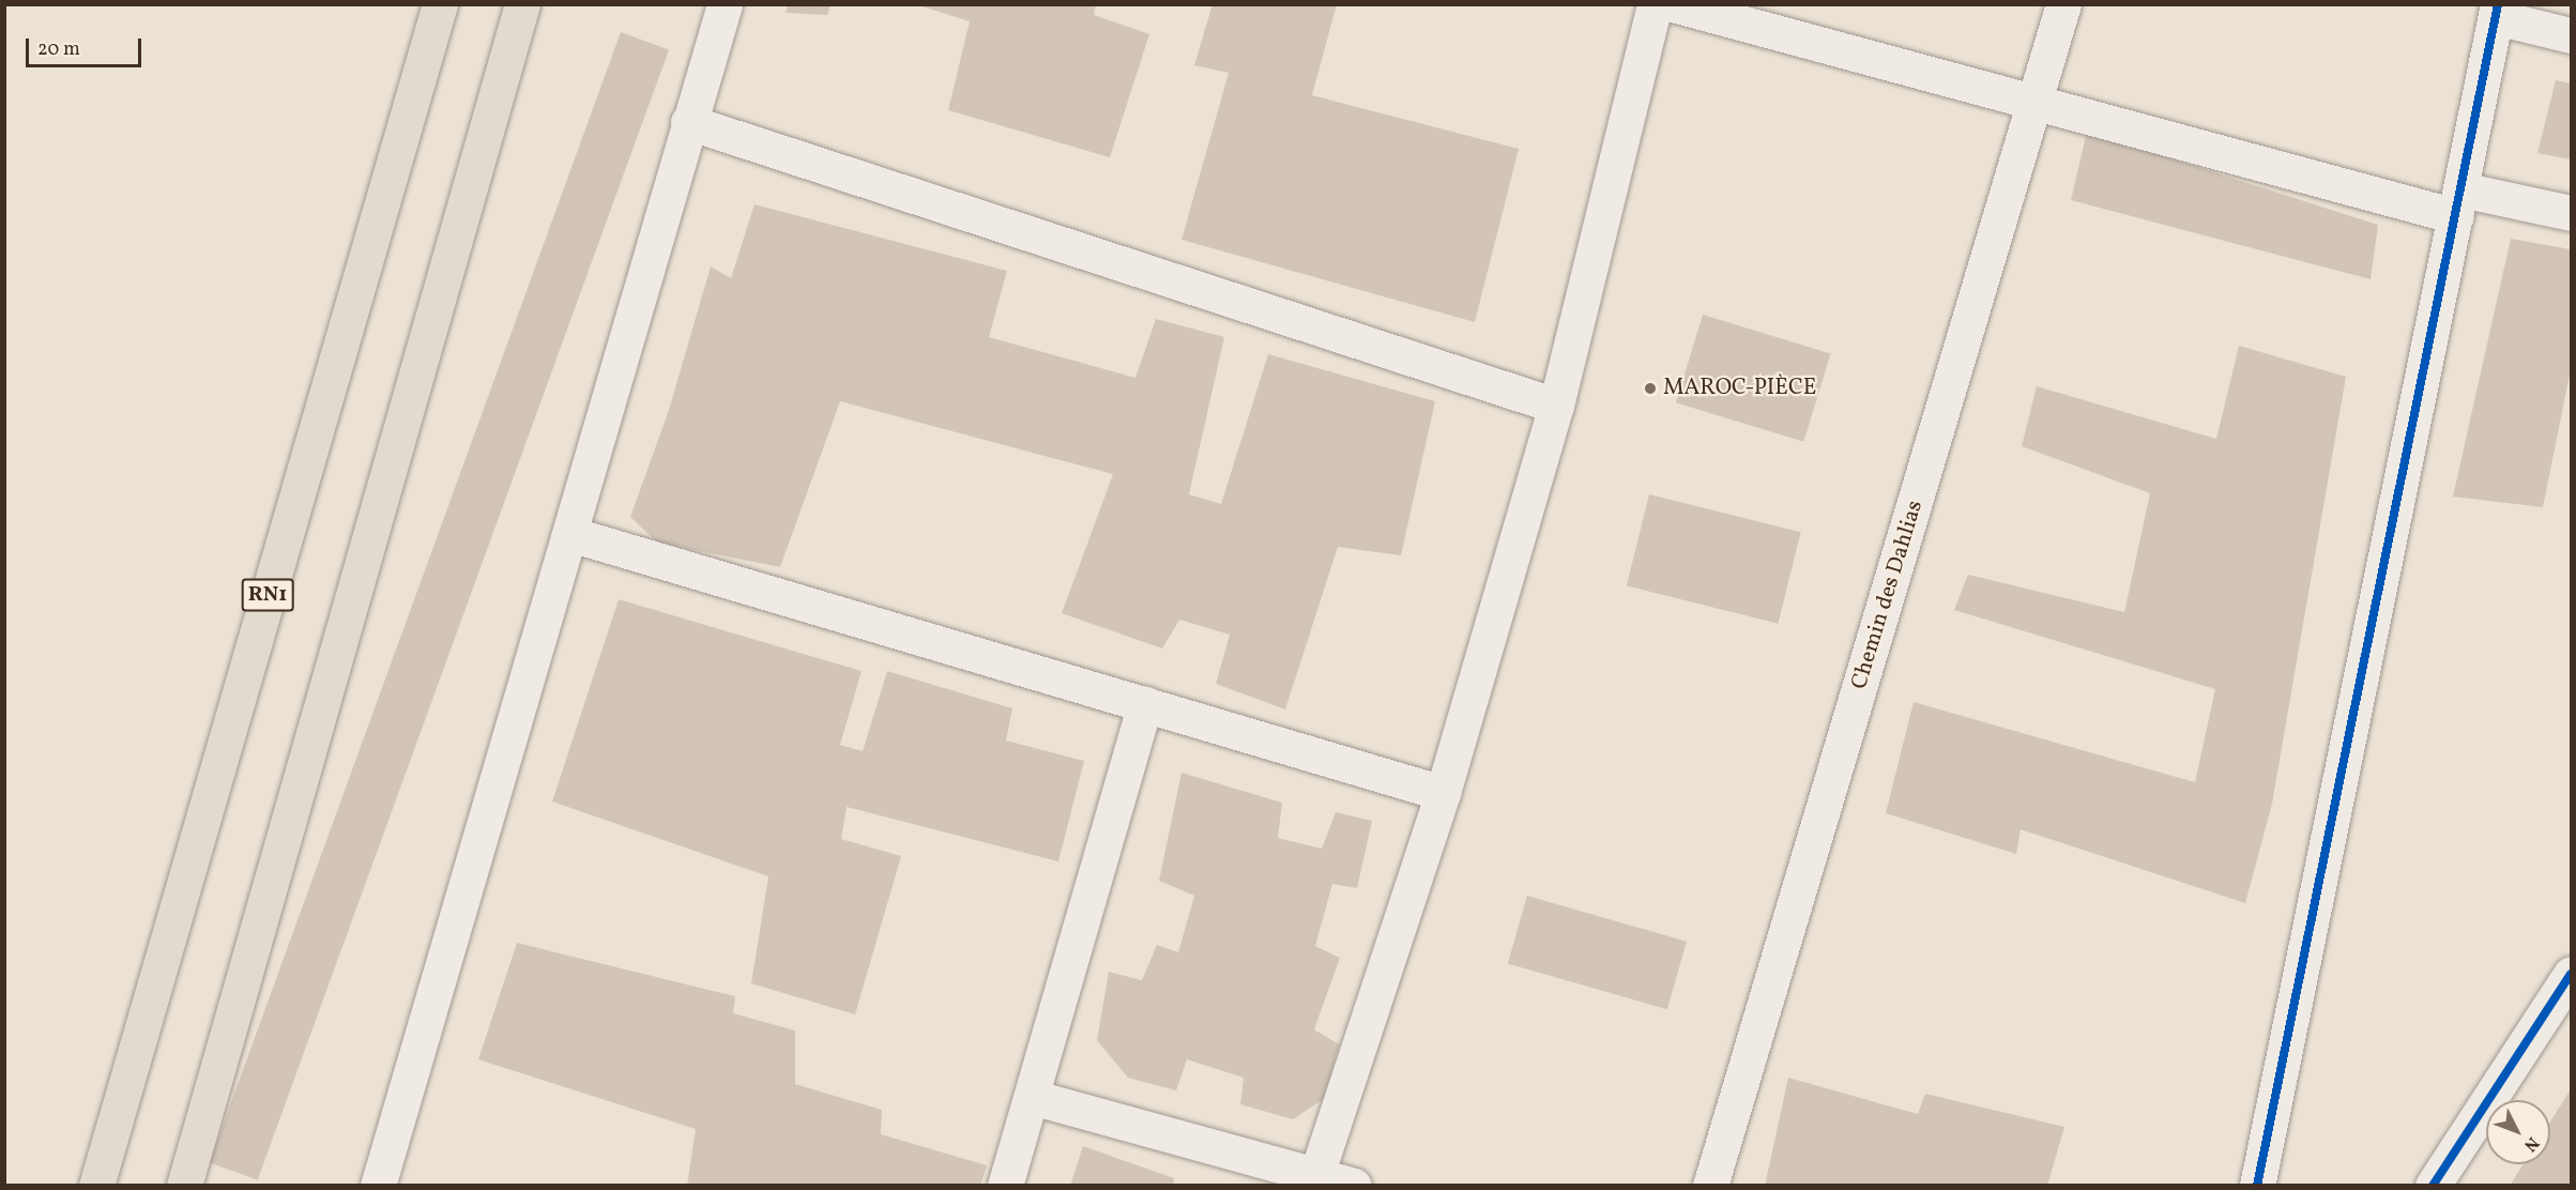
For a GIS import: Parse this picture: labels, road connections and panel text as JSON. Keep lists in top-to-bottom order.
{
  "streets": {
    "highway": ["RN1"],
    "street": ["Chemin des Dahlias"]
  },
  "places": ["MAROC-PIÈCE"],
  "scale_bar": "20 m",
  "north": "bottom right"
}
